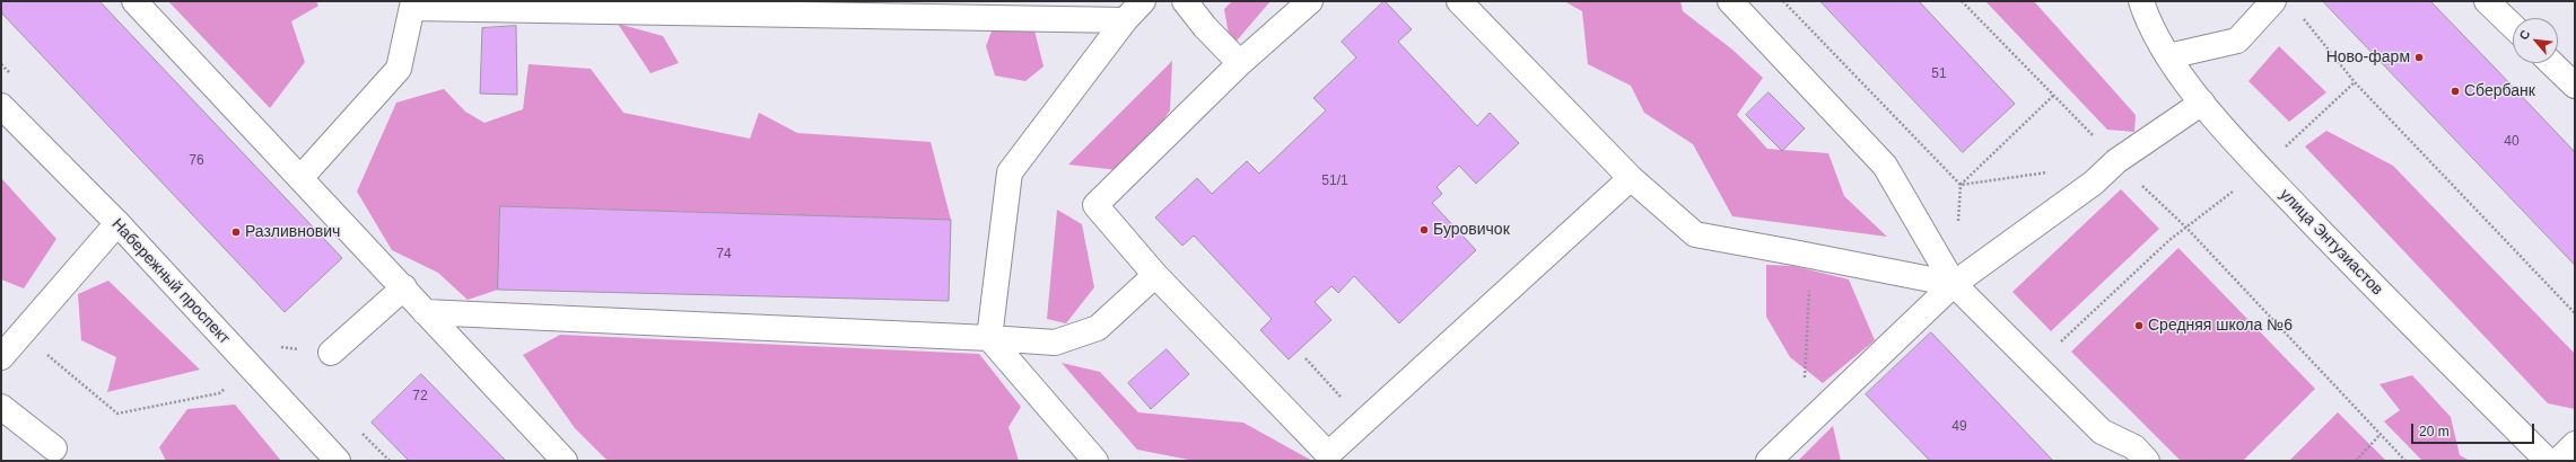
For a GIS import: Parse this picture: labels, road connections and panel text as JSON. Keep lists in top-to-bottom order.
{
  "streets": {
    "main road": ["улица Энтузиастов", "Набережный проспект"]
  },
  "places": [
    "Ново-фарм",
    "Сбербанк",
    "Буровичок",
    "Разливнович",
    "Средняя школа №6"
  ],
  "house_numbers": [
    "51",
    "40",
    "76",
    "51/1",
    "74",
    "72",
    "49"
  ],
  "scale_bar": "20 m",
  "north": "top left"
}
